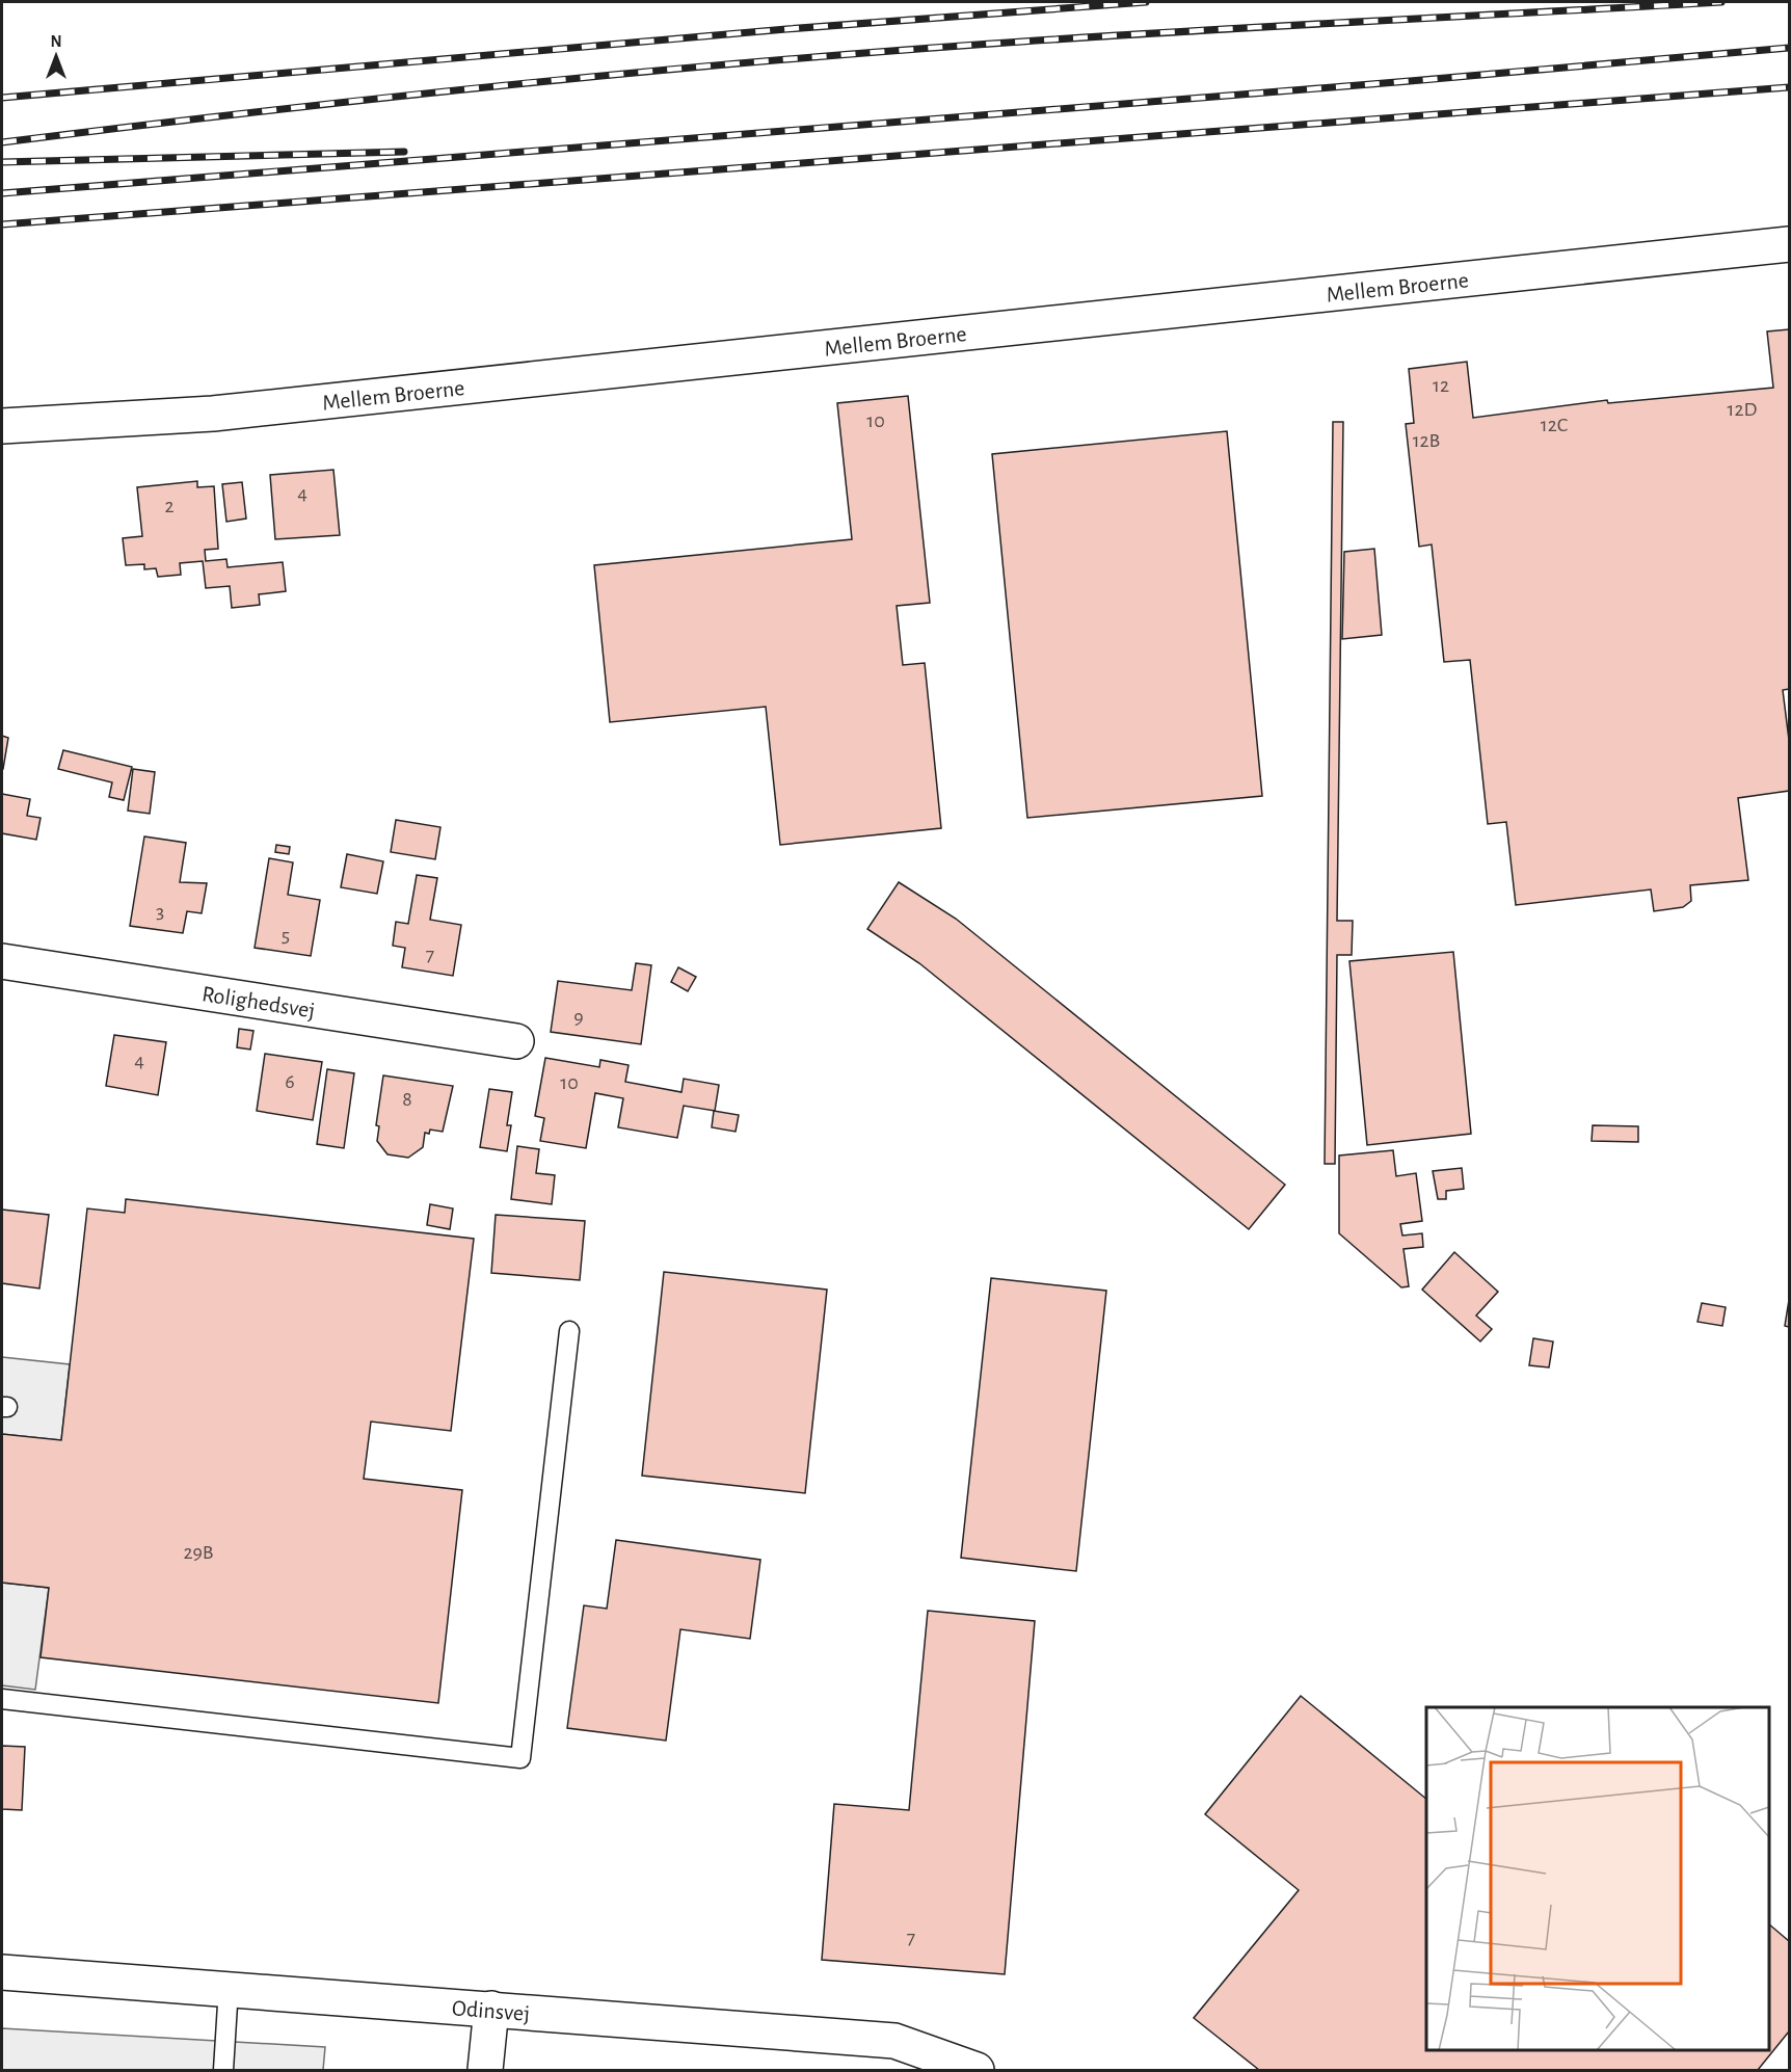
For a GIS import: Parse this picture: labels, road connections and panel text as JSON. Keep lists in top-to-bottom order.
{
  "streets": {
    "street": ["Mellem Broerne", "Rolighedsvej", "Odinsvej"]
  },
  "house_numbers": [
    "12",
    "12D",
    "10",
    "12C",
    "12B",
    "4",
    "2",
    "3",
    "5",
    "7",
    "9",
    "4",
    "6",
    "10",
    "8",
    "29B",
    "7"
  ],
  "north": "top"
}
